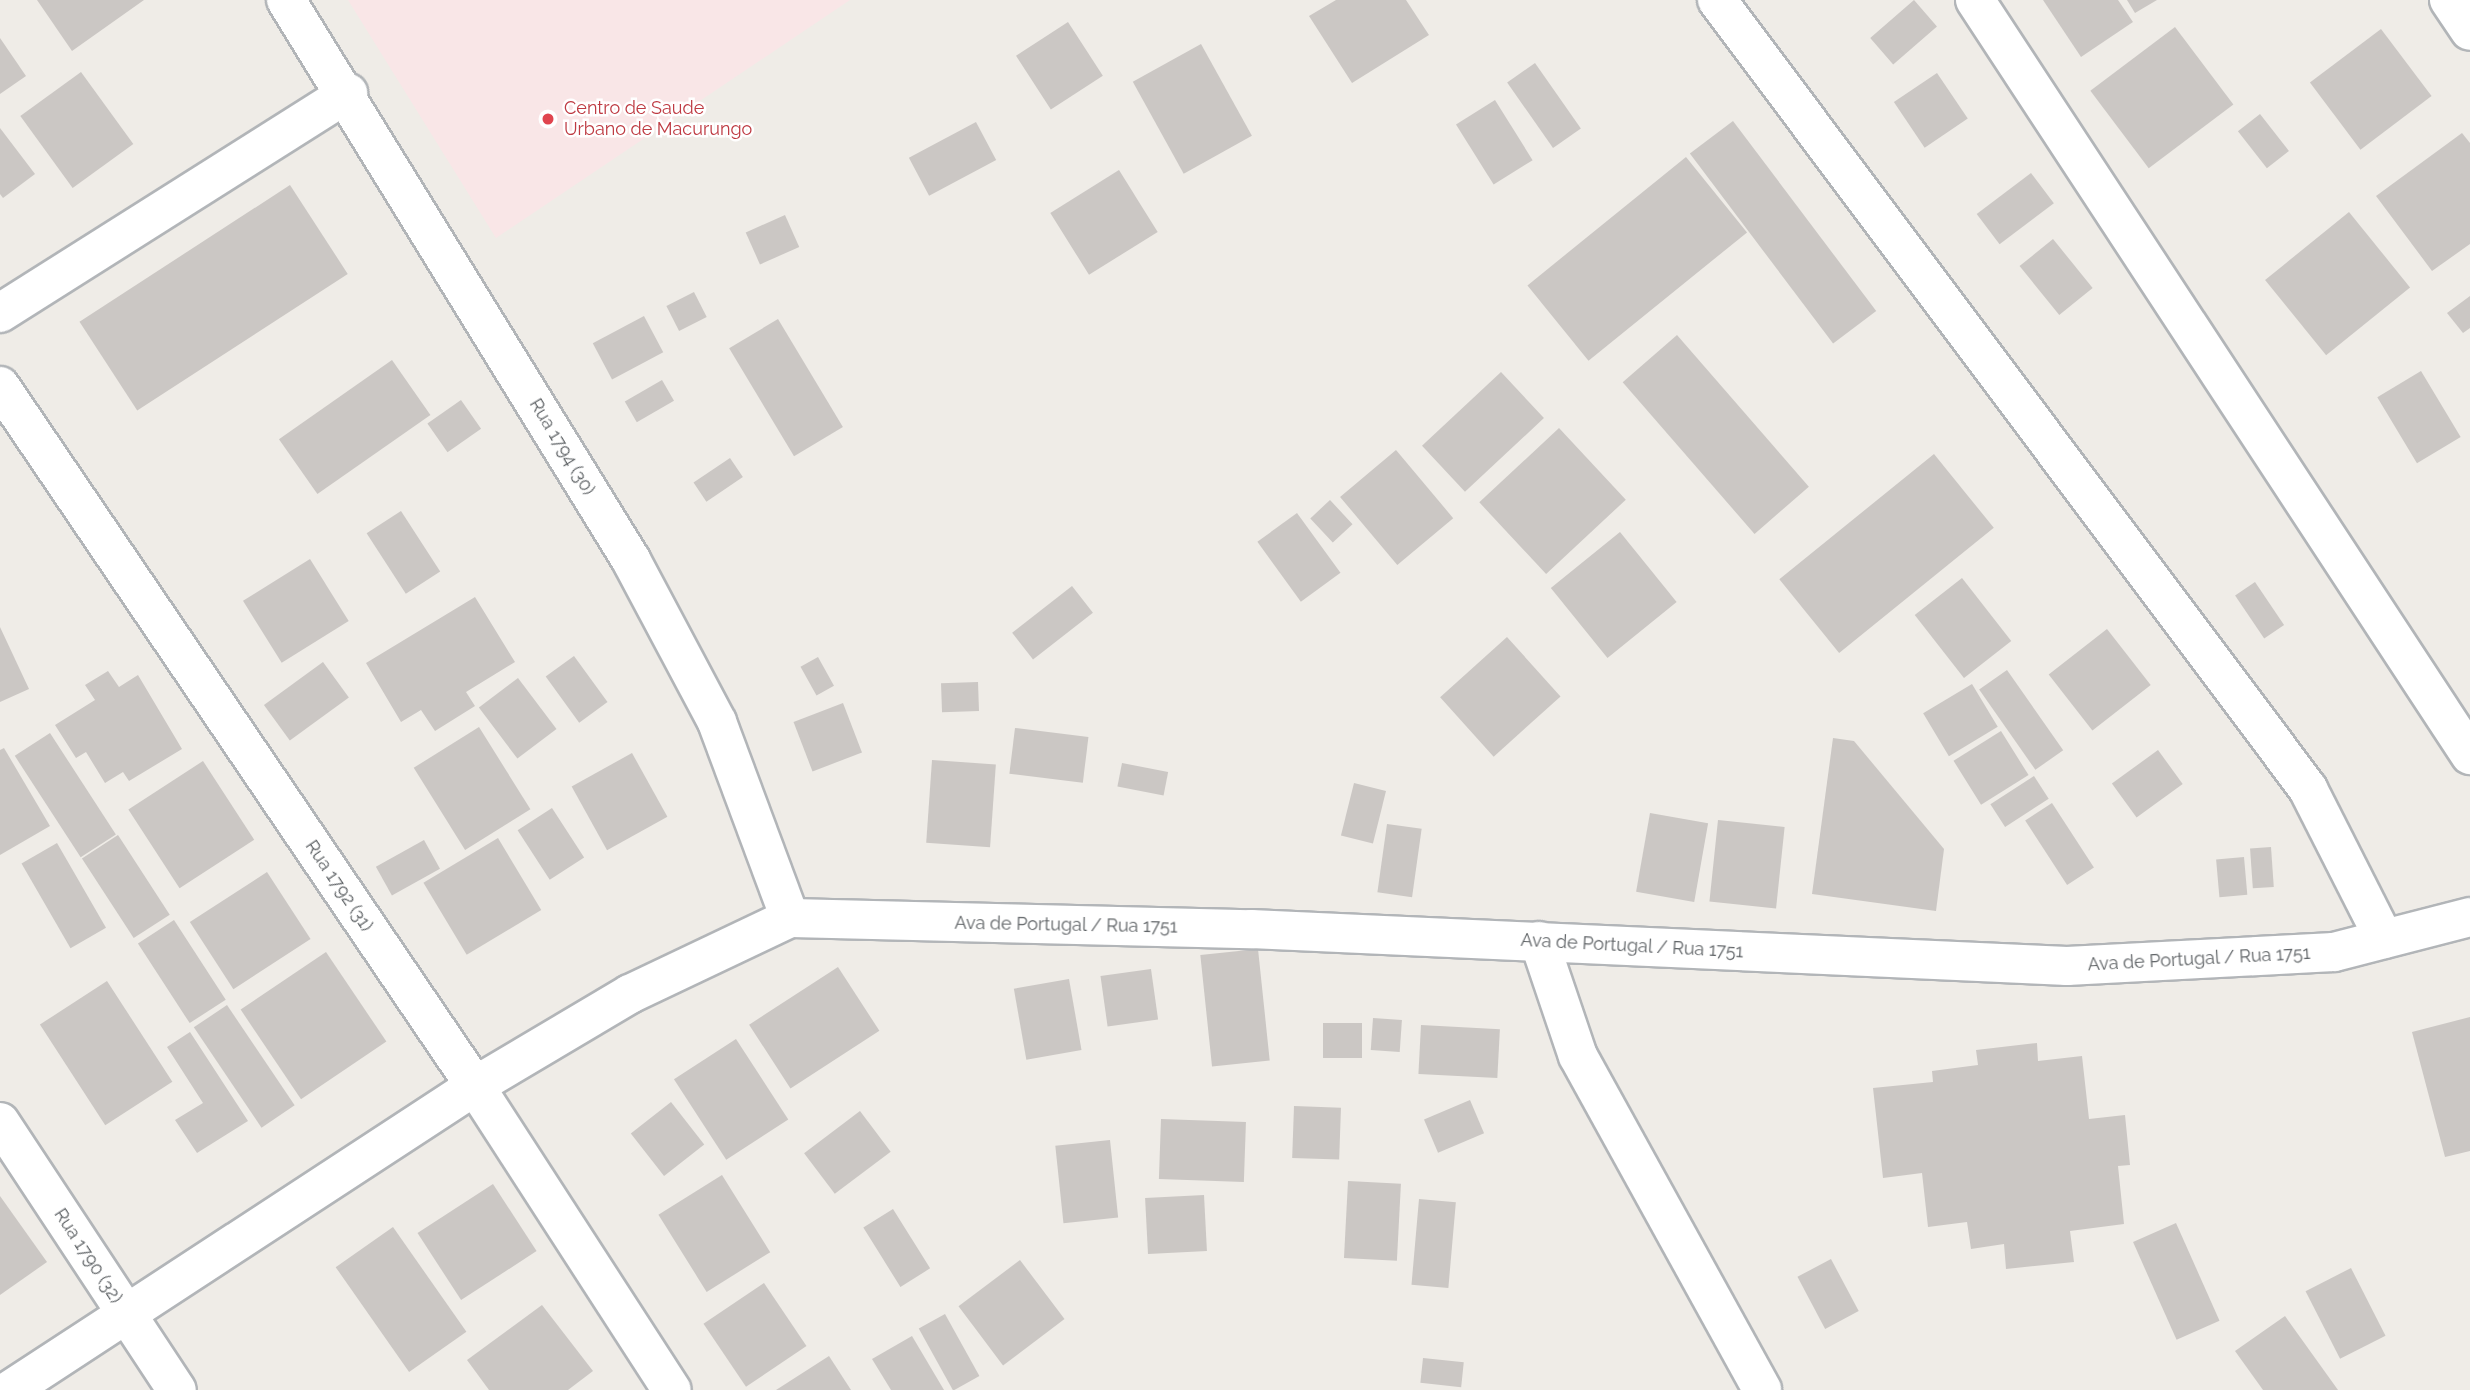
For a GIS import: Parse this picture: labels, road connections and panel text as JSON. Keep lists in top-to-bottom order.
{
  "streets": {
    "street": [
      "Rua 1794 (30)",
      "Rua 1792 (31)",
      "Ava de Portugal / Rua 1751",
      "Rua 1790 (32)"
    ]
  },
  "crossings": [
    ["Rua 1794 (30)", "Ava de Portugal / Rua 1751"]
  ],
  "places": ["Centro de Saude Urbano de Macurungo"]
}
